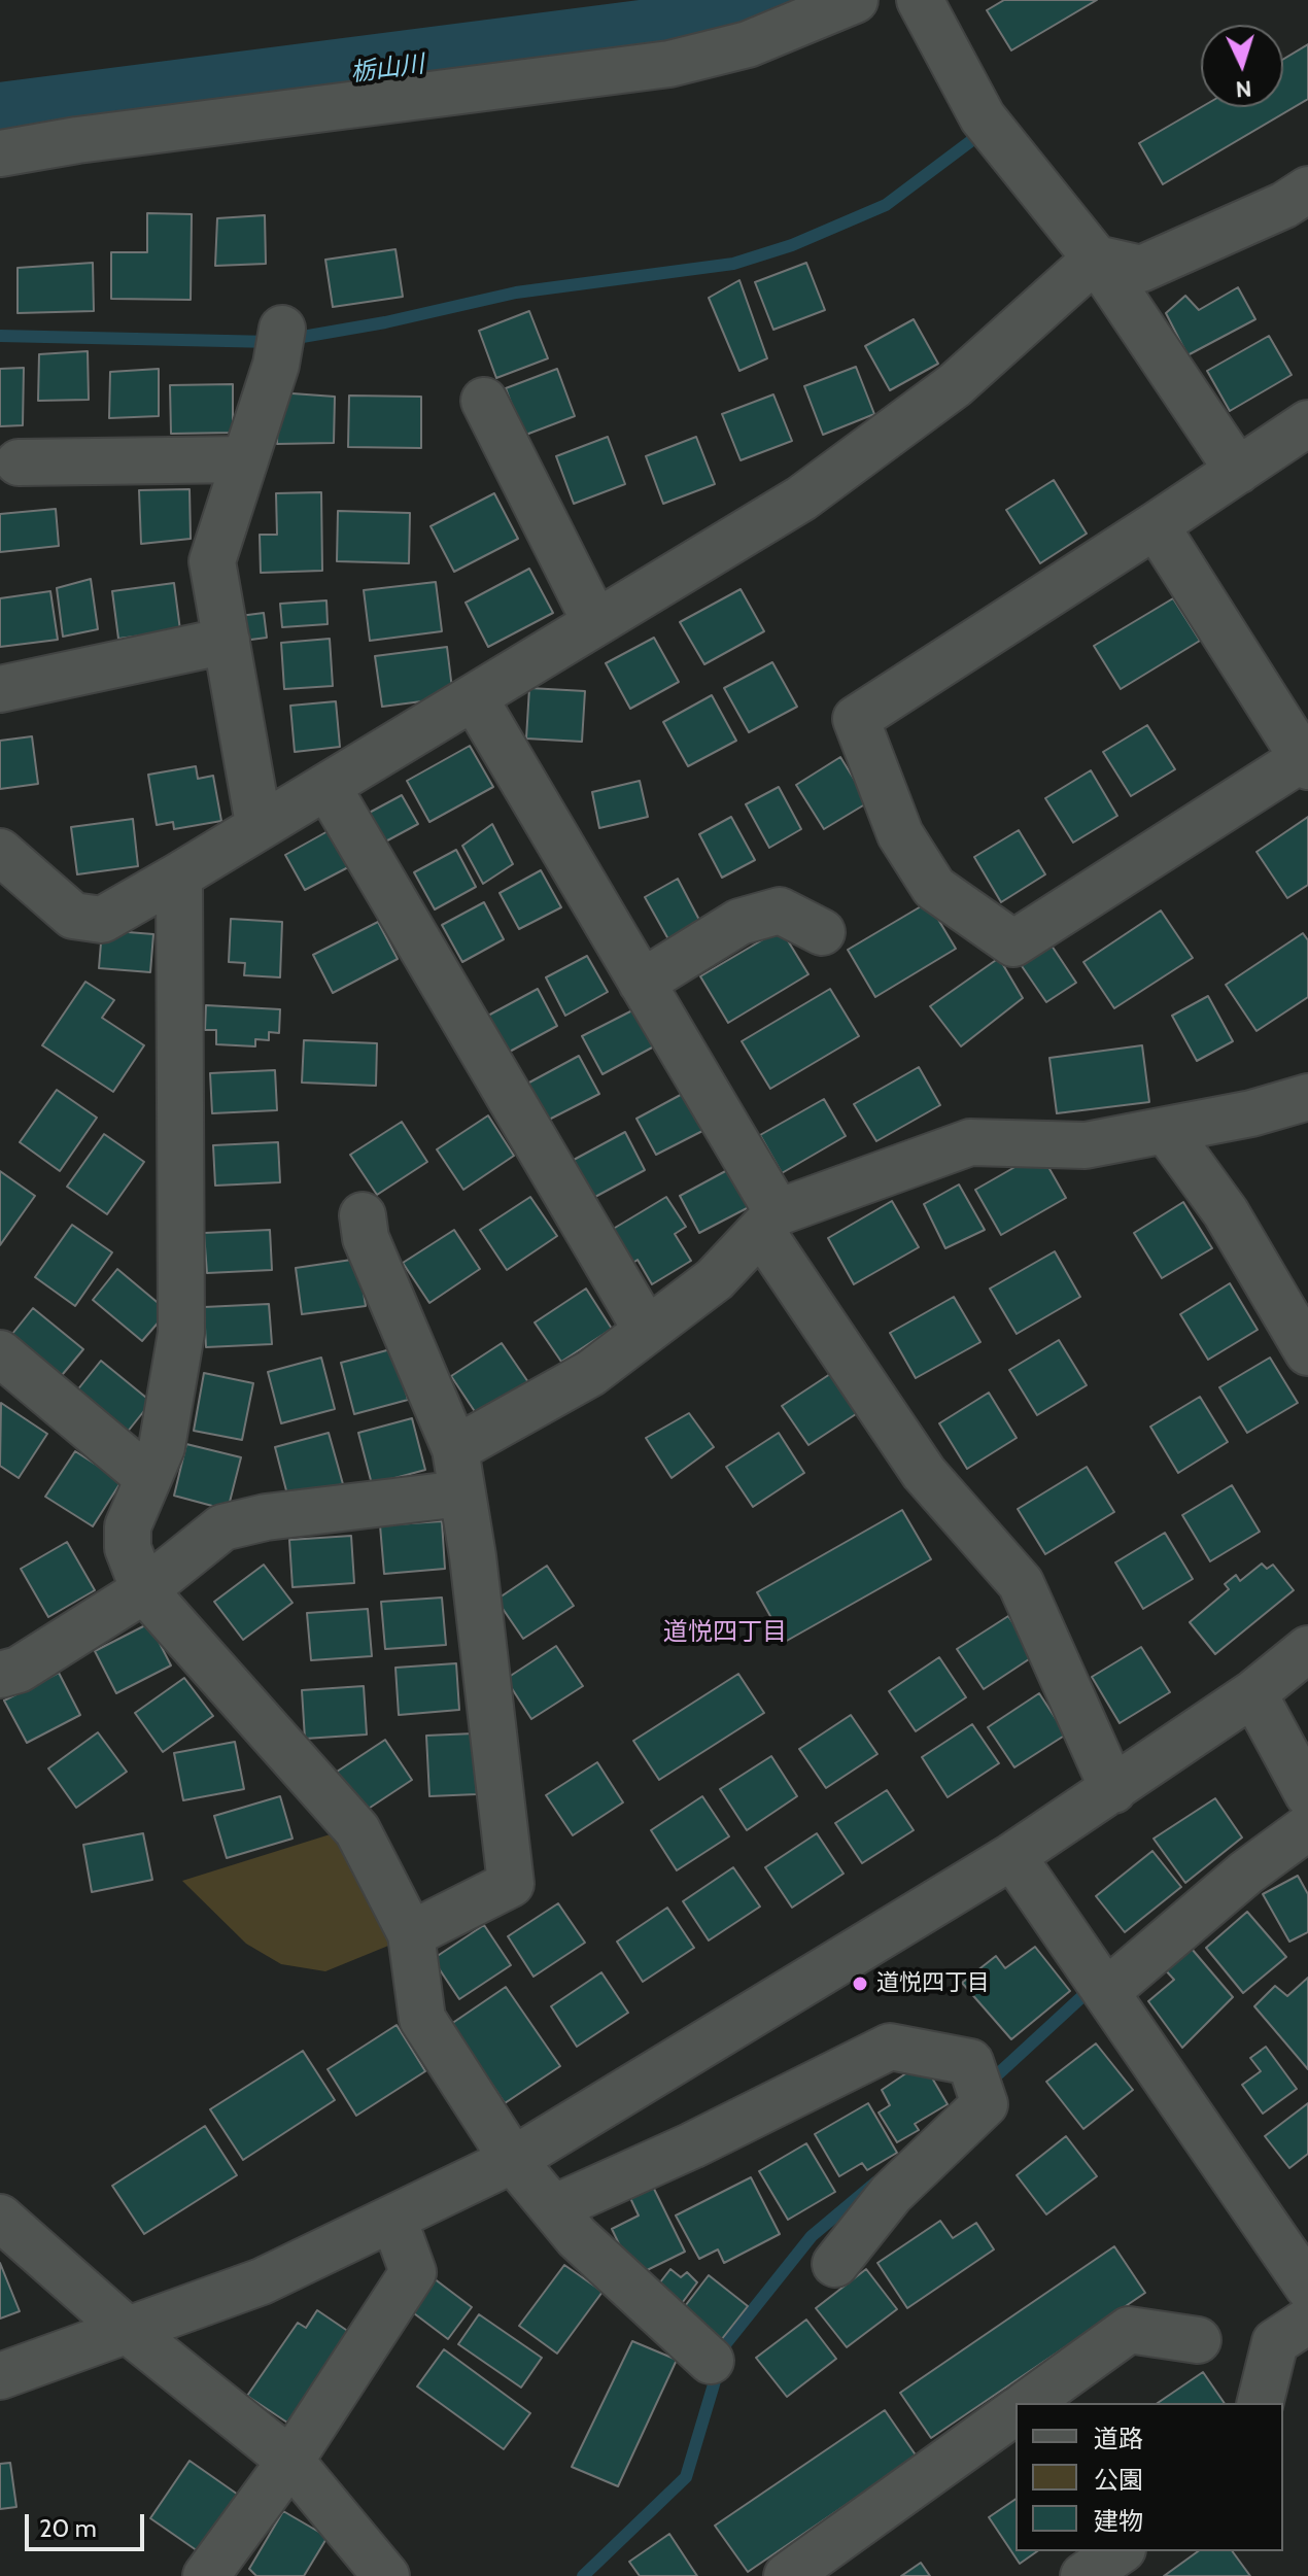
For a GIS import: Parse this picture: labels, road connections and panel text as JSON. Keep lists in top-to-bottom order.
{
  "districts": ["道悦四丁目"],
  "water": ["栃山川"],
  "places": ["道悦四丁目"],
  "legend": ["道路", "公園", "建物"],
  "scale_bar": "20 m",
  "north": "bottom"
}
